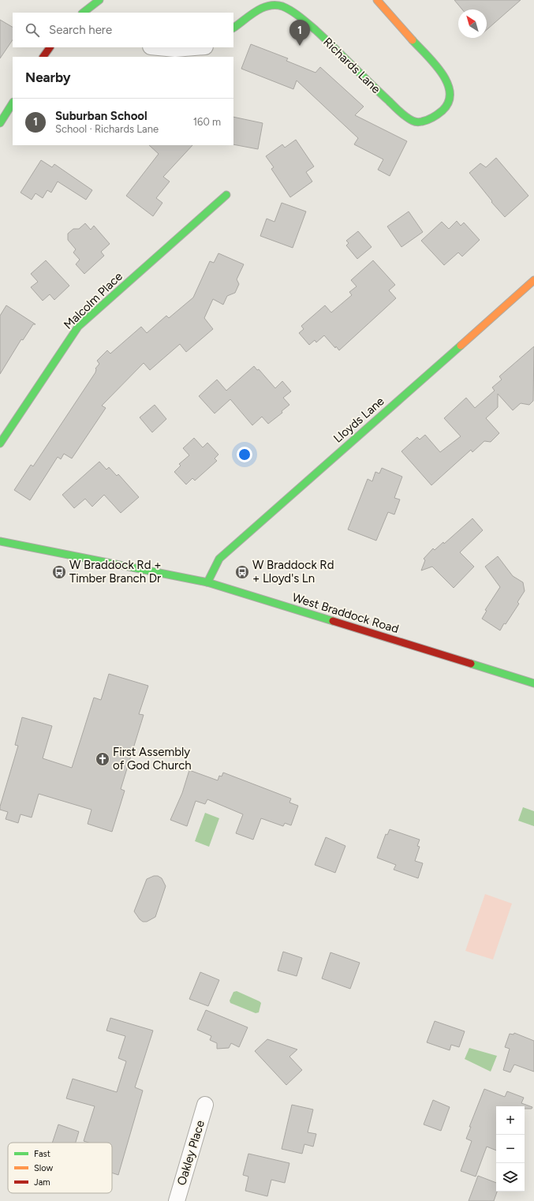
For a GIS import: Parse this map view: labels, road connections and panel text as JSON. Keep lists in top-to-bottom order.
{
  "streets": {
    "street": [
      "Richards Lane",
      "Malcolm Place",
      "Lloyds Lane",
      "West Braddock Road",
      "Oakley Place"
    ]
  },
  "crossings": [
    ["Lloyds Lane", "West Braddock Road"]
  ],
  "places": {
    "bus stop": ["W Braddock Rd + Timber Branch Dr", "W Braddock Rd + Lloyd's Ln"],
    "church": ["First Assembly of God Church"]
  },
  "legend": ["Fast", "Slow", "Jam"],
  "north": "top left",
  "page": {
    "search": "Search here",
    "pins": "1",
    "heading": "Nearby",
    "list": [
      {
        "mark": "1",
        "name": "Suburban School",
        "note": "School · Richards Lane",
        "value": "160 m"
      }
    ],
    "map_buttons": ["+", "−"]
  }
}
